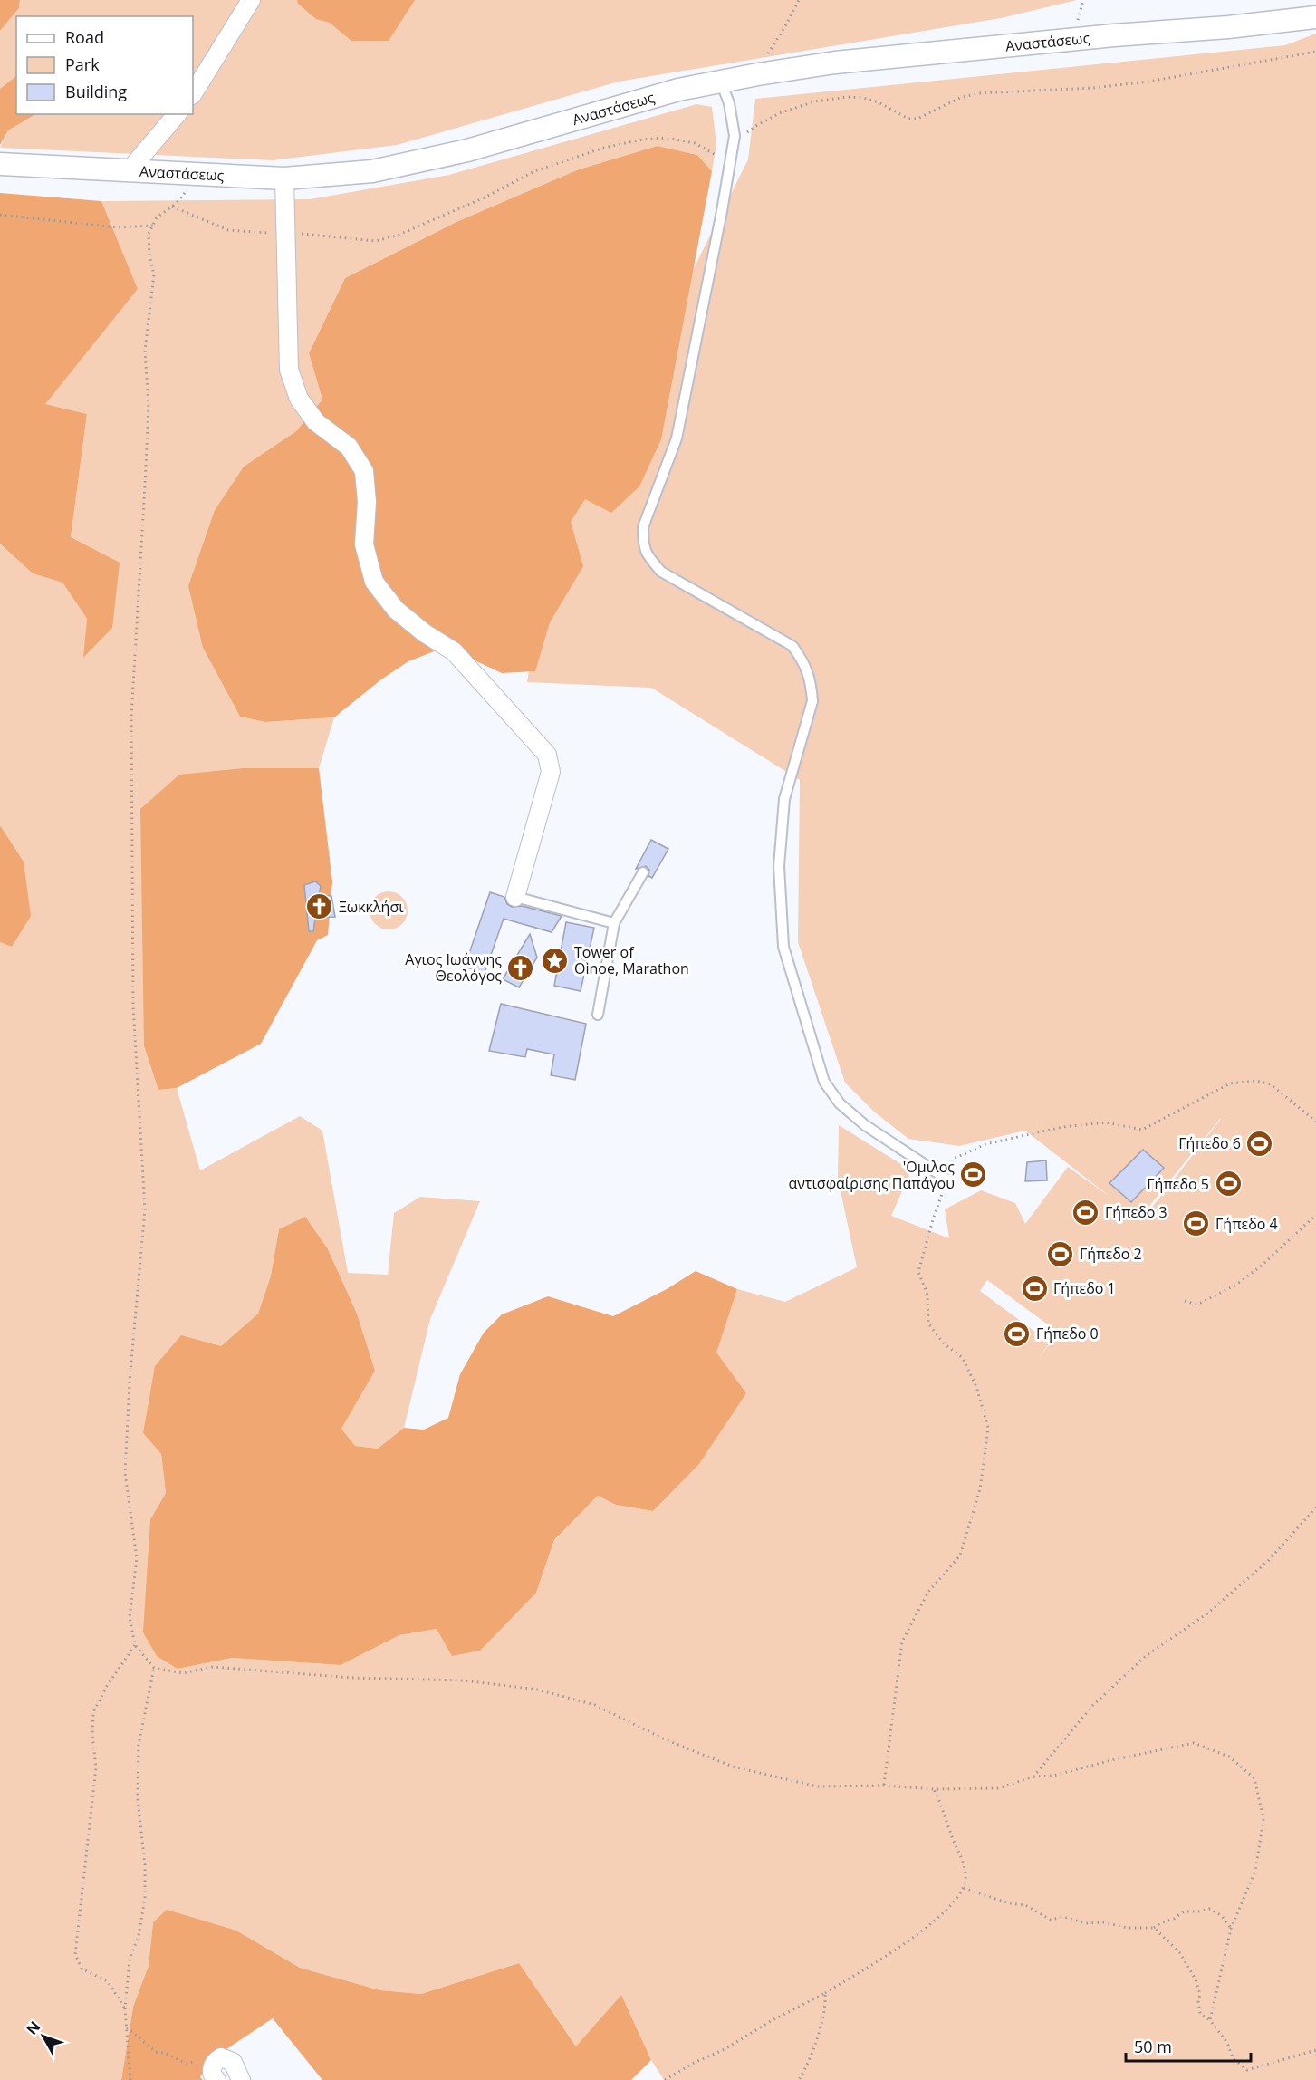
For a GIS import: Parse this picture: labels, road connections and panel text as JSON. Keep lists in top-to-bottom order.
{
  "streets": {
    "street": ["Αναστάσεως"]
  },
  "places": {
    "church": ["Ξωκκλήσι", "Αγιος Ιωάννης Θεολόγος"],
    "place": ["Tower of Oinoe, Marathon"],
    "sports": [
      "Γήπεδο 6",
      "'Ομιλος αντισφαίρισης Παπάγου",
      "Γήπεδο 5",
      "Γήπεδο 3",
      "Γήπεδο 4",
      "Γήπεδο 2",
      "Γήπεδο 1",
      "Γήπεδο 0"
    ]
  },
  "legend": ["Road", "Park", "Building"],
  "scale_bar": "50 m",
  "north": "top left"
}
